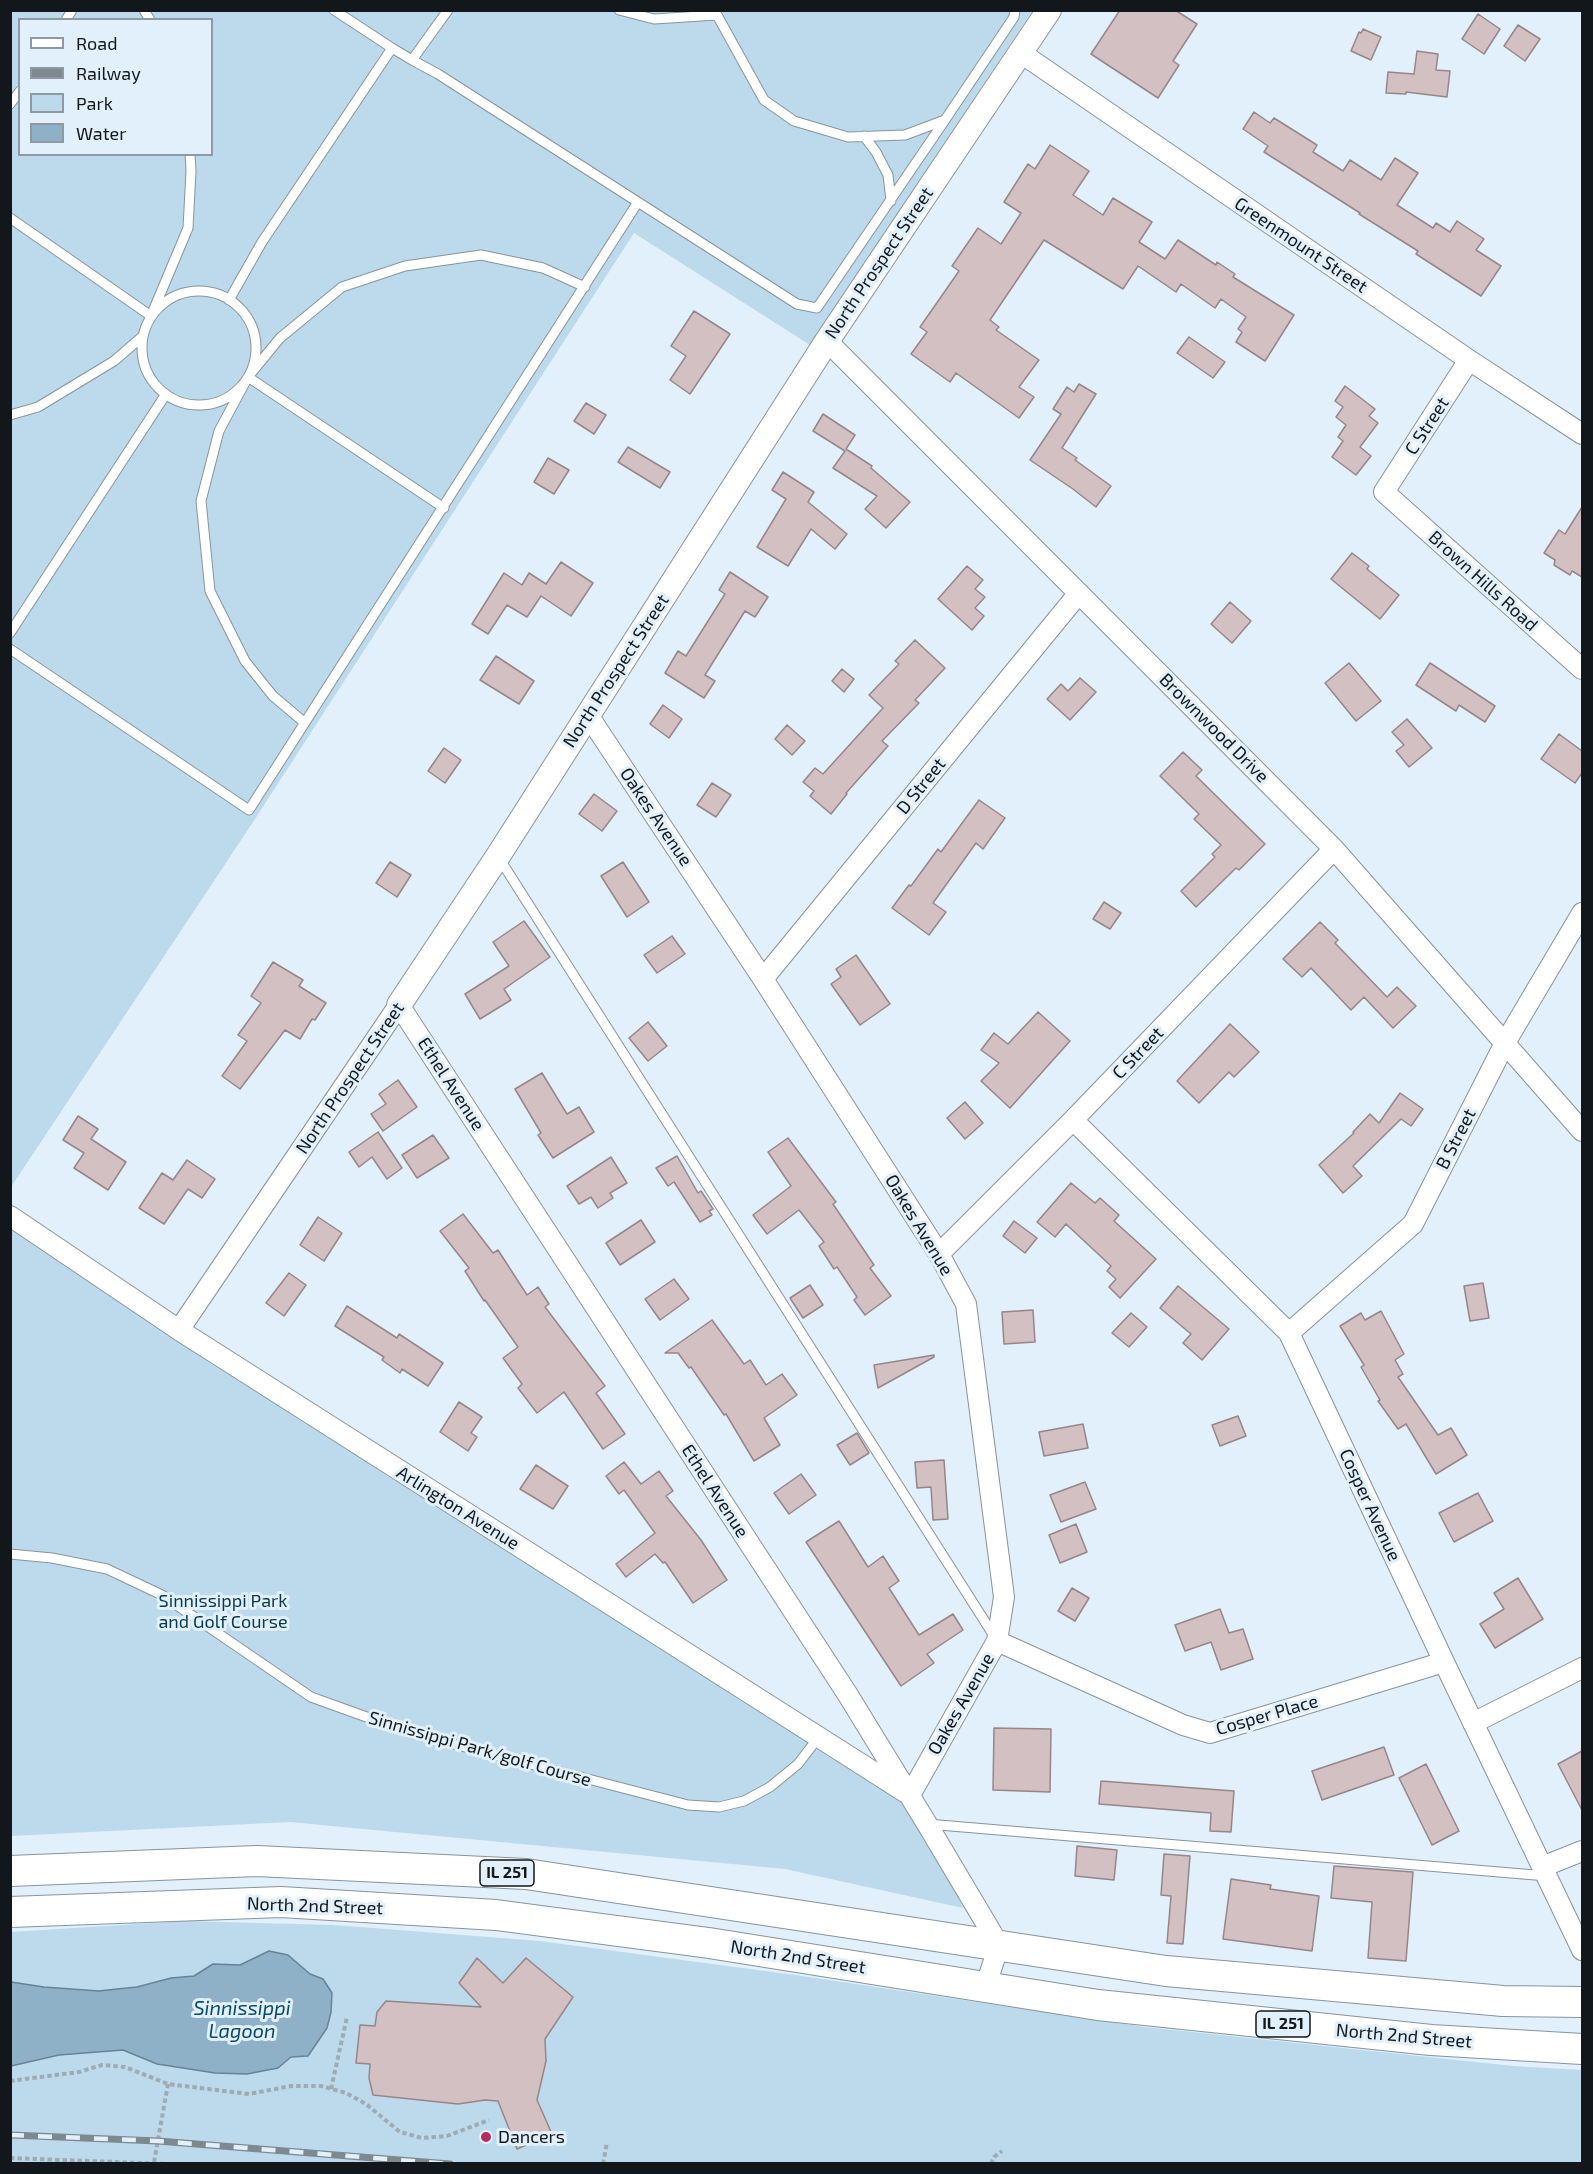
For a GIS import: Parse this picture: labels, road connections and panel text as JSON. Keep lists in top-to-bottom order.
{
  "streets": {
    "main road": ["IL 251", "North 2nd Street"],
    "street": [
      "Greenmount Street",
      "North Prospect Street",
      "C Street",
      "Brown Hills Road",
      "Brownwood Drive",
      "D Street",
      "Oakes Avenue",
      "Ethel Avenue",
      "B Street",
      "Cosper Avenue",
      "Arlington Avenue",
      "Cosper Place"
    ],
    "lane": ["Sinnissippi Park/golf Course"]
  },
  "crossings": [
    ["Greenmount Street", "North Prospect Street"],
    ["Greenmount Street", "C Street"],
    ["North Prospect Street", "Brownwood Drive"],
    ["North Prospect Street", "Oakes Avenue"],
    ["North Prospect Street", "Ethel Avenue"],
    ["North Prospect Street", "Arlington Avenue"],
    ["C Street", "Brown Hills Road"],
    ["C Street", "Brownwood Drive"],
    ["C Street", "Oakes Avenue"],
    ["C Street", "Cosper Avenue"],
    ["Brownwood Drive", "D Street"],
    ["Brownwood Drive", "B Street"],
    ["D Street", "Oakes Avenue"],
    ["Oakes Avenue", "Ethel Avenue"],
    ["Oakes Avenue", "Arlington Avenue"],
    ["Oakes Avenue", "Cosper Place"],
    ["Ethel Avenue", "Arlington Avenue"],
    ["Ethel Avenue", "IL 251"],
    ["B Street", "Cosper Avenue"],
    ["Cosper Avenue", "Cosper Place"],
    ["Arlington Avenue", "Sinnissippi Park/golf Course"]
  ],
  "water": ["Sinnissippi Lagoon"],
  "parks": ["Sinnissippi Park and Golf Course"],
  "places": ["Dancers"],
  "legend": [
    "Road",
    "Railway",
    "Park",
    "Water"
  ]
}
